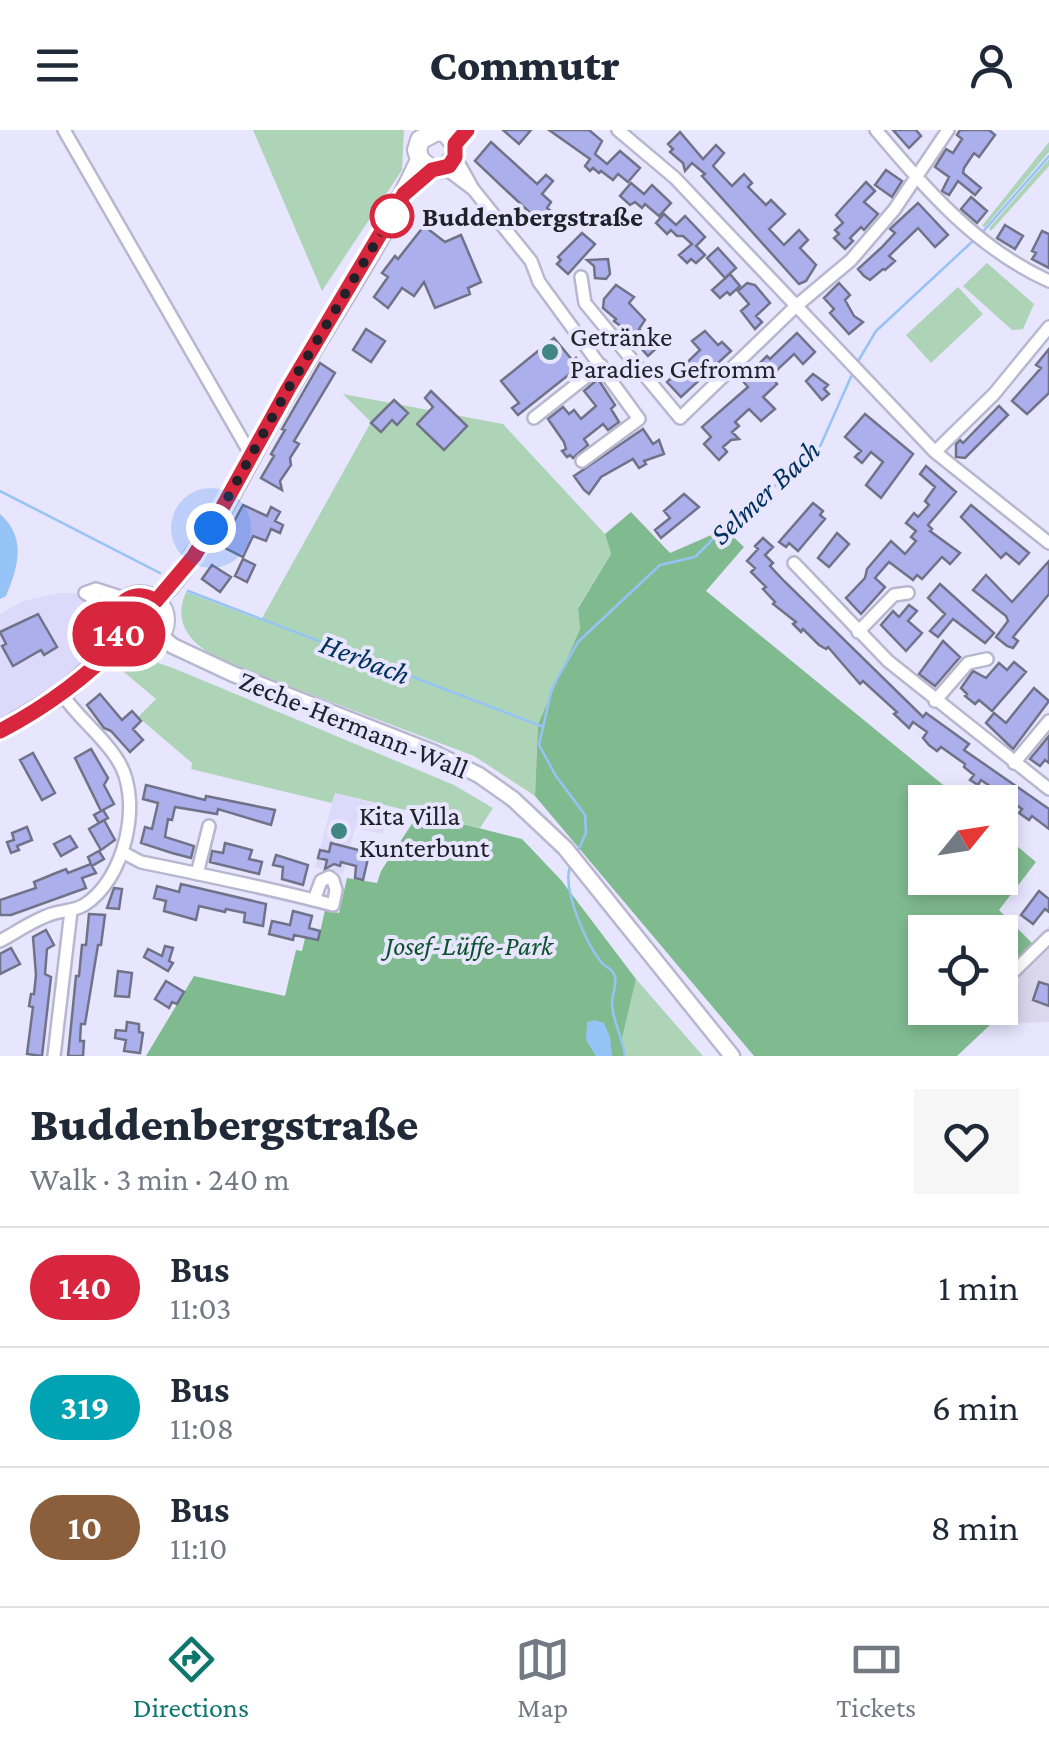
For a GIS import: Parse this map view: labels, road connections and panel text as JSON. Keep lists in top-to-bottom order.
{
  "streets": {
    "street": ["Zeche-Hermann-Wall"]
  },
  "water": ["Selmer Bach", "Herbach"],
  "parks": ["Josef-Lüffe-Park"],
  "places": ["Buddenbergstraße", "Getränke Paradies Gefromm", "Kita Villa Kunterbunt"],
  "lines": ["bus line 140"],
  "north": "top right",
  "page": {
    "header": "Commutr",
    "on_map": "140",
    "heading": ["Buddenbergstraße", "Walk · 3 min · 240 m"],
    "list": [
      {
        "mark": "140",
        "name": "Bus",
        "note": "11:03",
        "value": "1 min"
      },
      {
        "mark": "319",
        "name": "Bus",
        "note": "11:08",
        "value": "6 min"
      },
      {
        "mark": "10",
        "name": "Bus",
        "note": "11:10",
        "value": "8 min"
      }
    ],
    "tabs": ["Directions", "Map", "Tickets"]
  }
}
